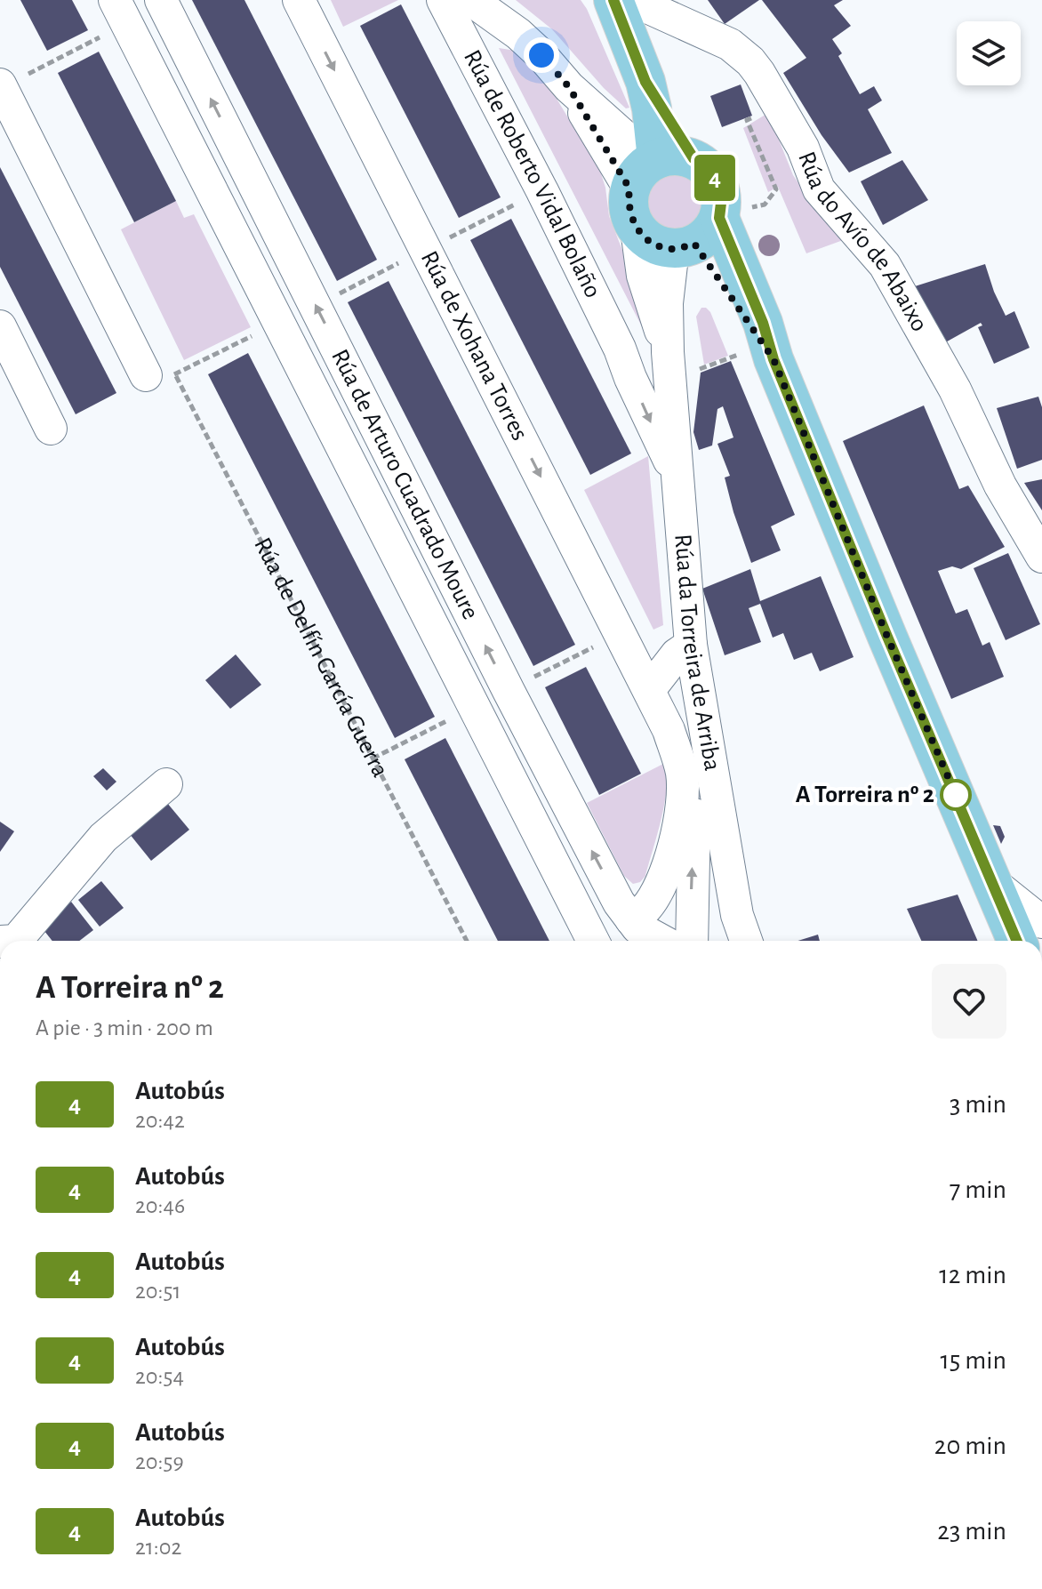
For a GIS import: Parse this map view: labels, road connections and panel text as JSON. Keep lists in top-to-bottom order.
{
  "streets": {
    "street": [
      "Rúa de Roberto Vidal Bolaño",
      "Rúa do Avío de Abaixo",
      "Rúa de Xohana Torres",
      "Rúa de Arturo Cuadrado Moure",
      "Rúa da Torreira de Arriba"
    ],
    "path": ["Rúa de Delfín García Guerra"]
  },
  "crossings": [
    ["Rúa de Roberto Vidal Bolaño", "Rúa da Torreira de Arriba"],
    ["Rúa de Xohana Torres", "Rúa de Arturo Cuadrado Moure"]
  ],
  "places": ["A Torreira nº 2"],
  "lines": ["bus line 4"],
  "page": {
    "on_map": "4",
    "heading": ["A Torreira nº 2", "A pie · 3 min · 200 m"],
    "list": [
      {
        "mark": "4",
        "name": "Autobús",
        "note": "20:42",
        "value": "3 min"
      },
      {
        "mark": "4",
        "name": "Autobús",
        "note": "20:46",
        "value": "7 min"
      },
      {
        "mark": "4",
        "name": "Autobús",
        "note": "20:51",
        "value": "12 min"
      },
      {
        "mark": "4",
        "name": "Autobús",
        "note": "20:54",
        "value": "15 min"
      },
      {
        "mark": "4",
        "name": "Autobús",
        "note": "20:59",
        "value": "20 min"
      },
      {
        "mark": "4",
        "name": "Autobús",
        "note": "21:02",
        "value": "23 min"
      }
    ]
  }
}
